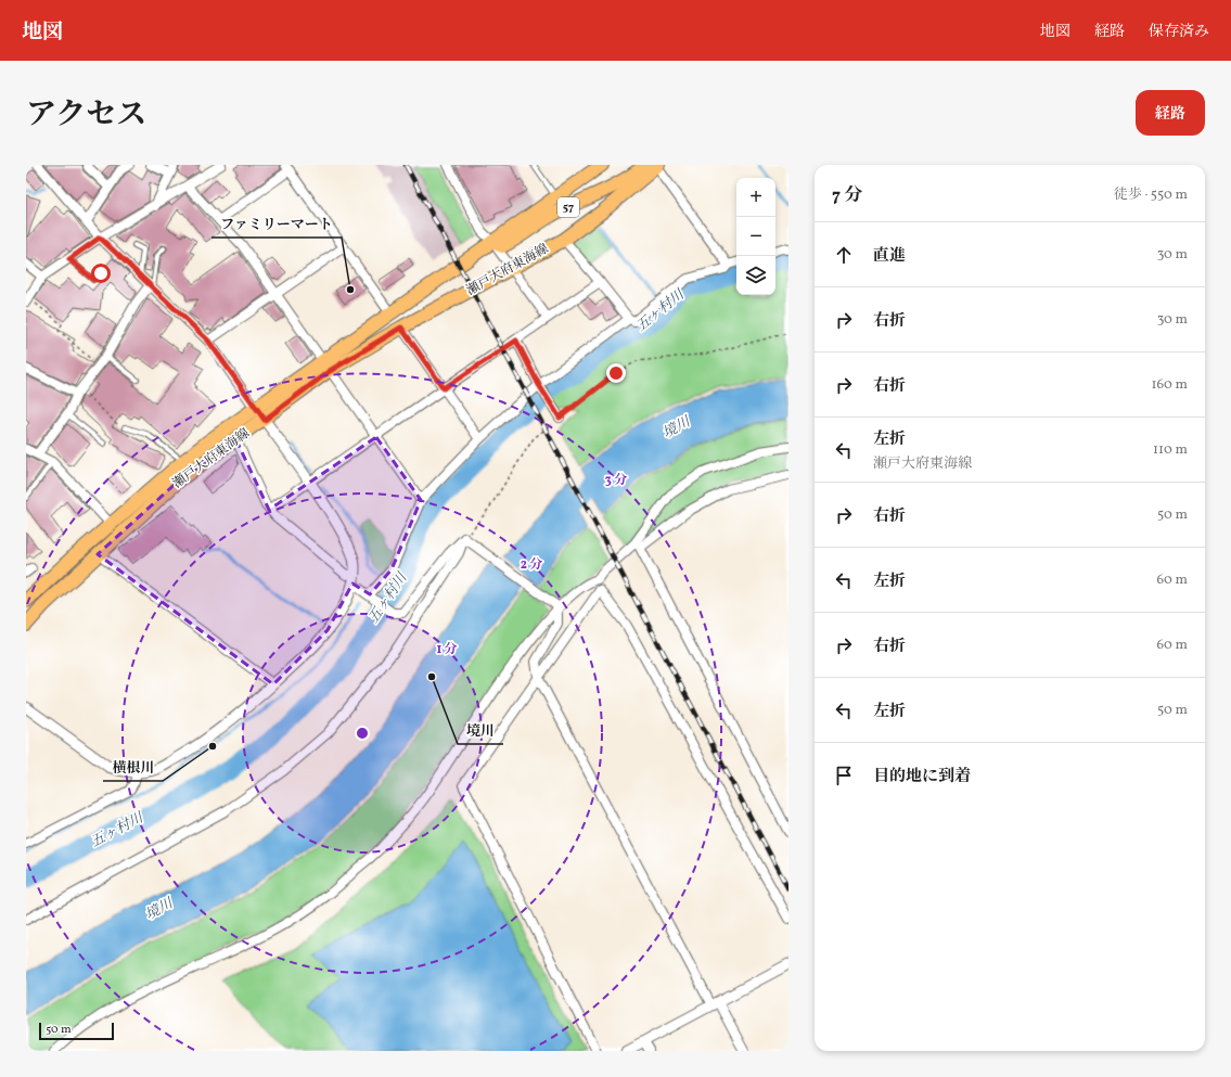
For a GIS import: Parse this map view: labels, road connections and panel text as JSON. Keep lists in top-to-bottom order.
{
  "streets": {
    "main road": ["57", "瀬戸大府東海線"]
  },
  "crossings": [
    ["57", "瀬戸大府東海線"]
  ],
  "water": ["五ヶ村川", "境川"],
  "places": ["ファミリーマート", "境川", "横根川"],
  "scale_bar": "50 m",
  "page": {
    "header": "地図",
    "nav": ["地図", "経路", "保存済み"],
    "title": "アクセス",
    "buttons": "経路",
    "heading": ["7 分", "徒歩 · 550 m"],
    "map_buttons": ["+", "−"],
    "list": [
      ["直進", "30 m"],
      ["右折", "30 m"],
      ["右折", "160 m"],
      ["左折", "瀬戸大府東海線", "110 m"],
      ["右折", "50 m"],
      ["左折", "60 m"],
      ["右折", "60 m"],
      ["左折", "50 m"],
      "目的地に到着"
    ],
    "scale": "50 m"
  },
  "rings": ["3 分", "2 分", "1 分"]
}
